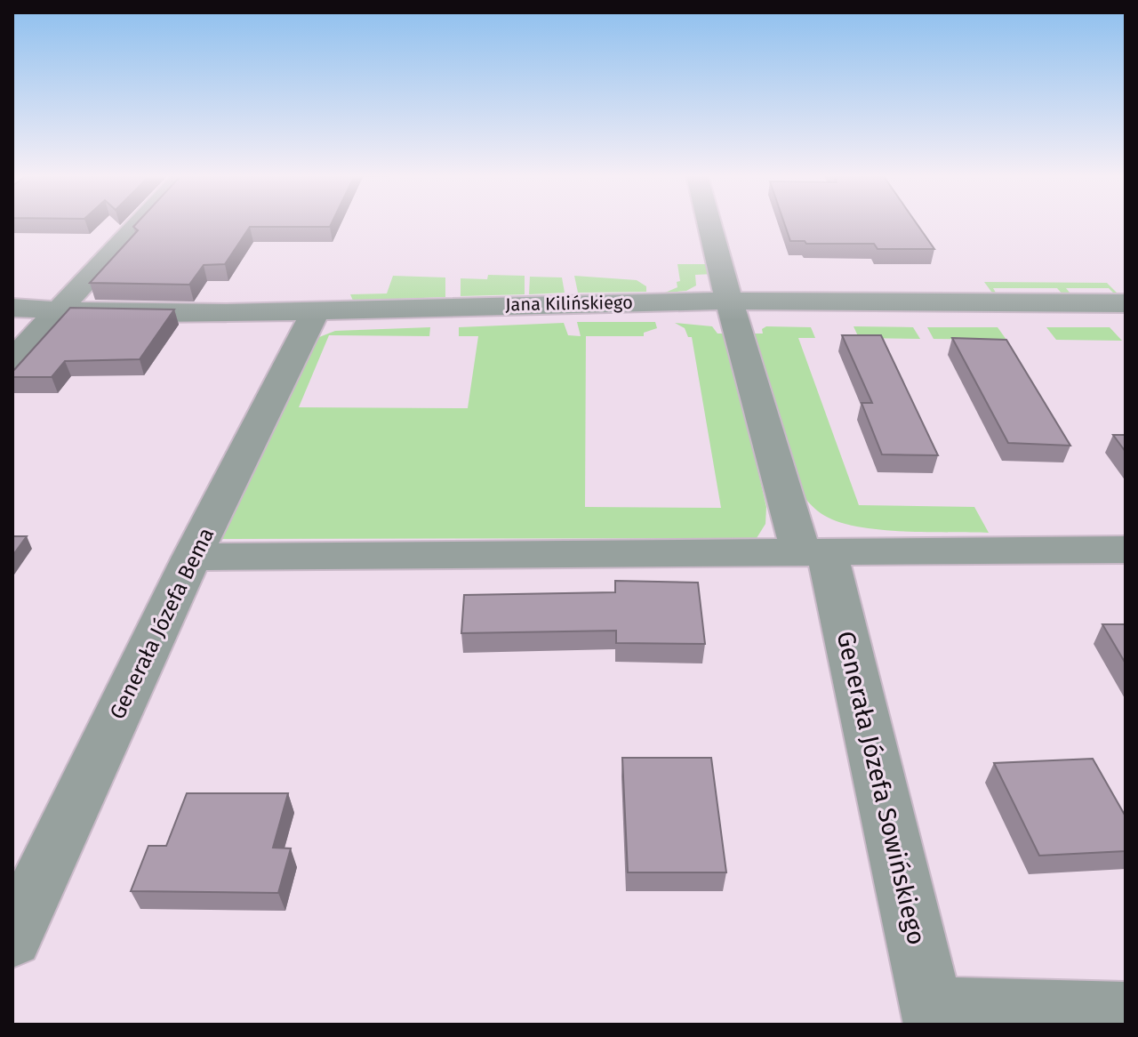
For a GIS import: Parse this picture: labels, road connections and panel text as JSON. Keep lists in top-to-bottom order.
{
  "streets": {
    "street": ["Jana Kilińskiego", "Generała Józefa Bema", "Generała Józefa Sowińskiego"]
  },
  "crossings": [
    ["Jana Kilińskiego", "Generała Józefa Bema"],
    ["Jana Kilińskiego", "Generała Józefa Sowińskiego"]
  ]
}
